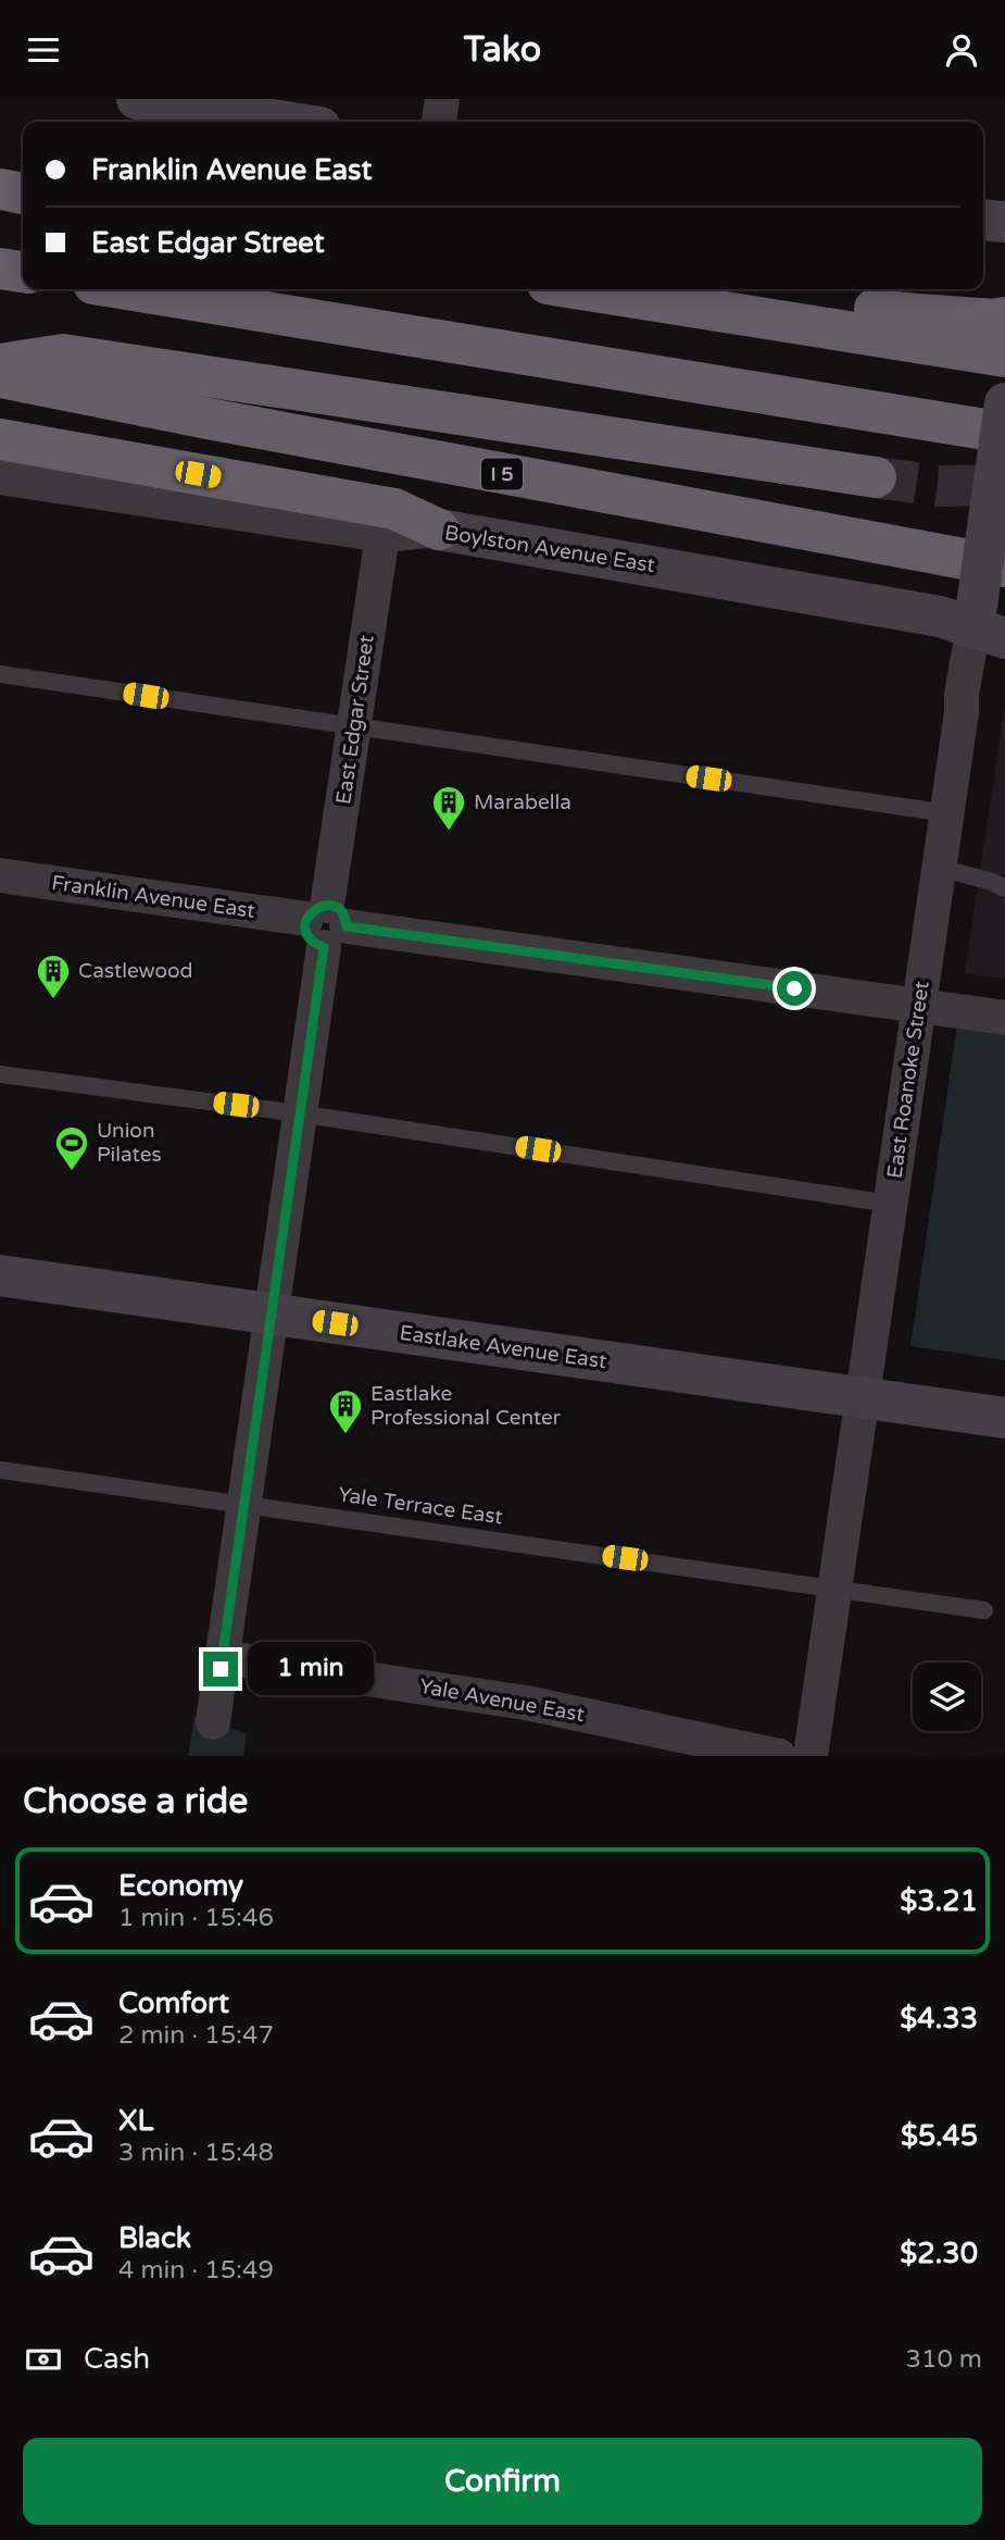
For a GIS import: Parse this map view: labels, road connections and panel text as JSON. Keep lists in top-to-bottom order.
{
  "streets": {
    "highway": ["I 5"],
    "main road": ["Boylston Avenue East", "East Roanoke Street", "Eastlake Avenue East"],
    "street": ["East Edgar Street", "Franklin Avenue East", "Yale Avenue East"],
    "lane": ["Yale Terrace East"]
  },
  "crossings": [
    ["Boylston Avenue East", "East Edgar Street"],
    ["Boylston Avenue East", "East Roanoke Street"],
    ["East Edgar Street", "Franklin Avenue East"],
    ["East Edgar Street", "Eastlake Avenue East"],
    ["East Edgar Street", "Yale Terrace East"],
    ["East Edgar Street", "Yale Avenue East"],
    ["Franklin Avenue East", "East Roanoke Street"],
    ["East Roanoke Street", "Eastlake Avenue East"],
    ["East Roanoke Street", "Yale Terrace East"]
  ],
  "places": {
    "building": ["Marabella", "Castlewood", "Eastlake Professional Center"],
    "sports": ["Union Pilates"]
  },
  "page": {
    "header": "Tako",
    "banner": ["Franklin Avenue East", "East Edgar Street"],
    "bubble": "1 min",
    "heading": "Choose a ride",
    "list": [
      {
        "name": "Economy",
        "note": "1 min · 15:46",
        "value": "$3.21"
      },
      {
        "name": "Comfort",
        "note": "2 min · 15:47",
        "value": "$4.33"
      },
      {
        "name": "XL",
        "note": "3 min · 15:48",
        "value": "$5.45"
      },
      {
        "name": "Black",
        "note": "4 min · 15:49",
        "value": "$2.30"
      }
    ],
    "pay": ["Cash", "310 m"],
    "buttons": "Confirm"
  }
}
